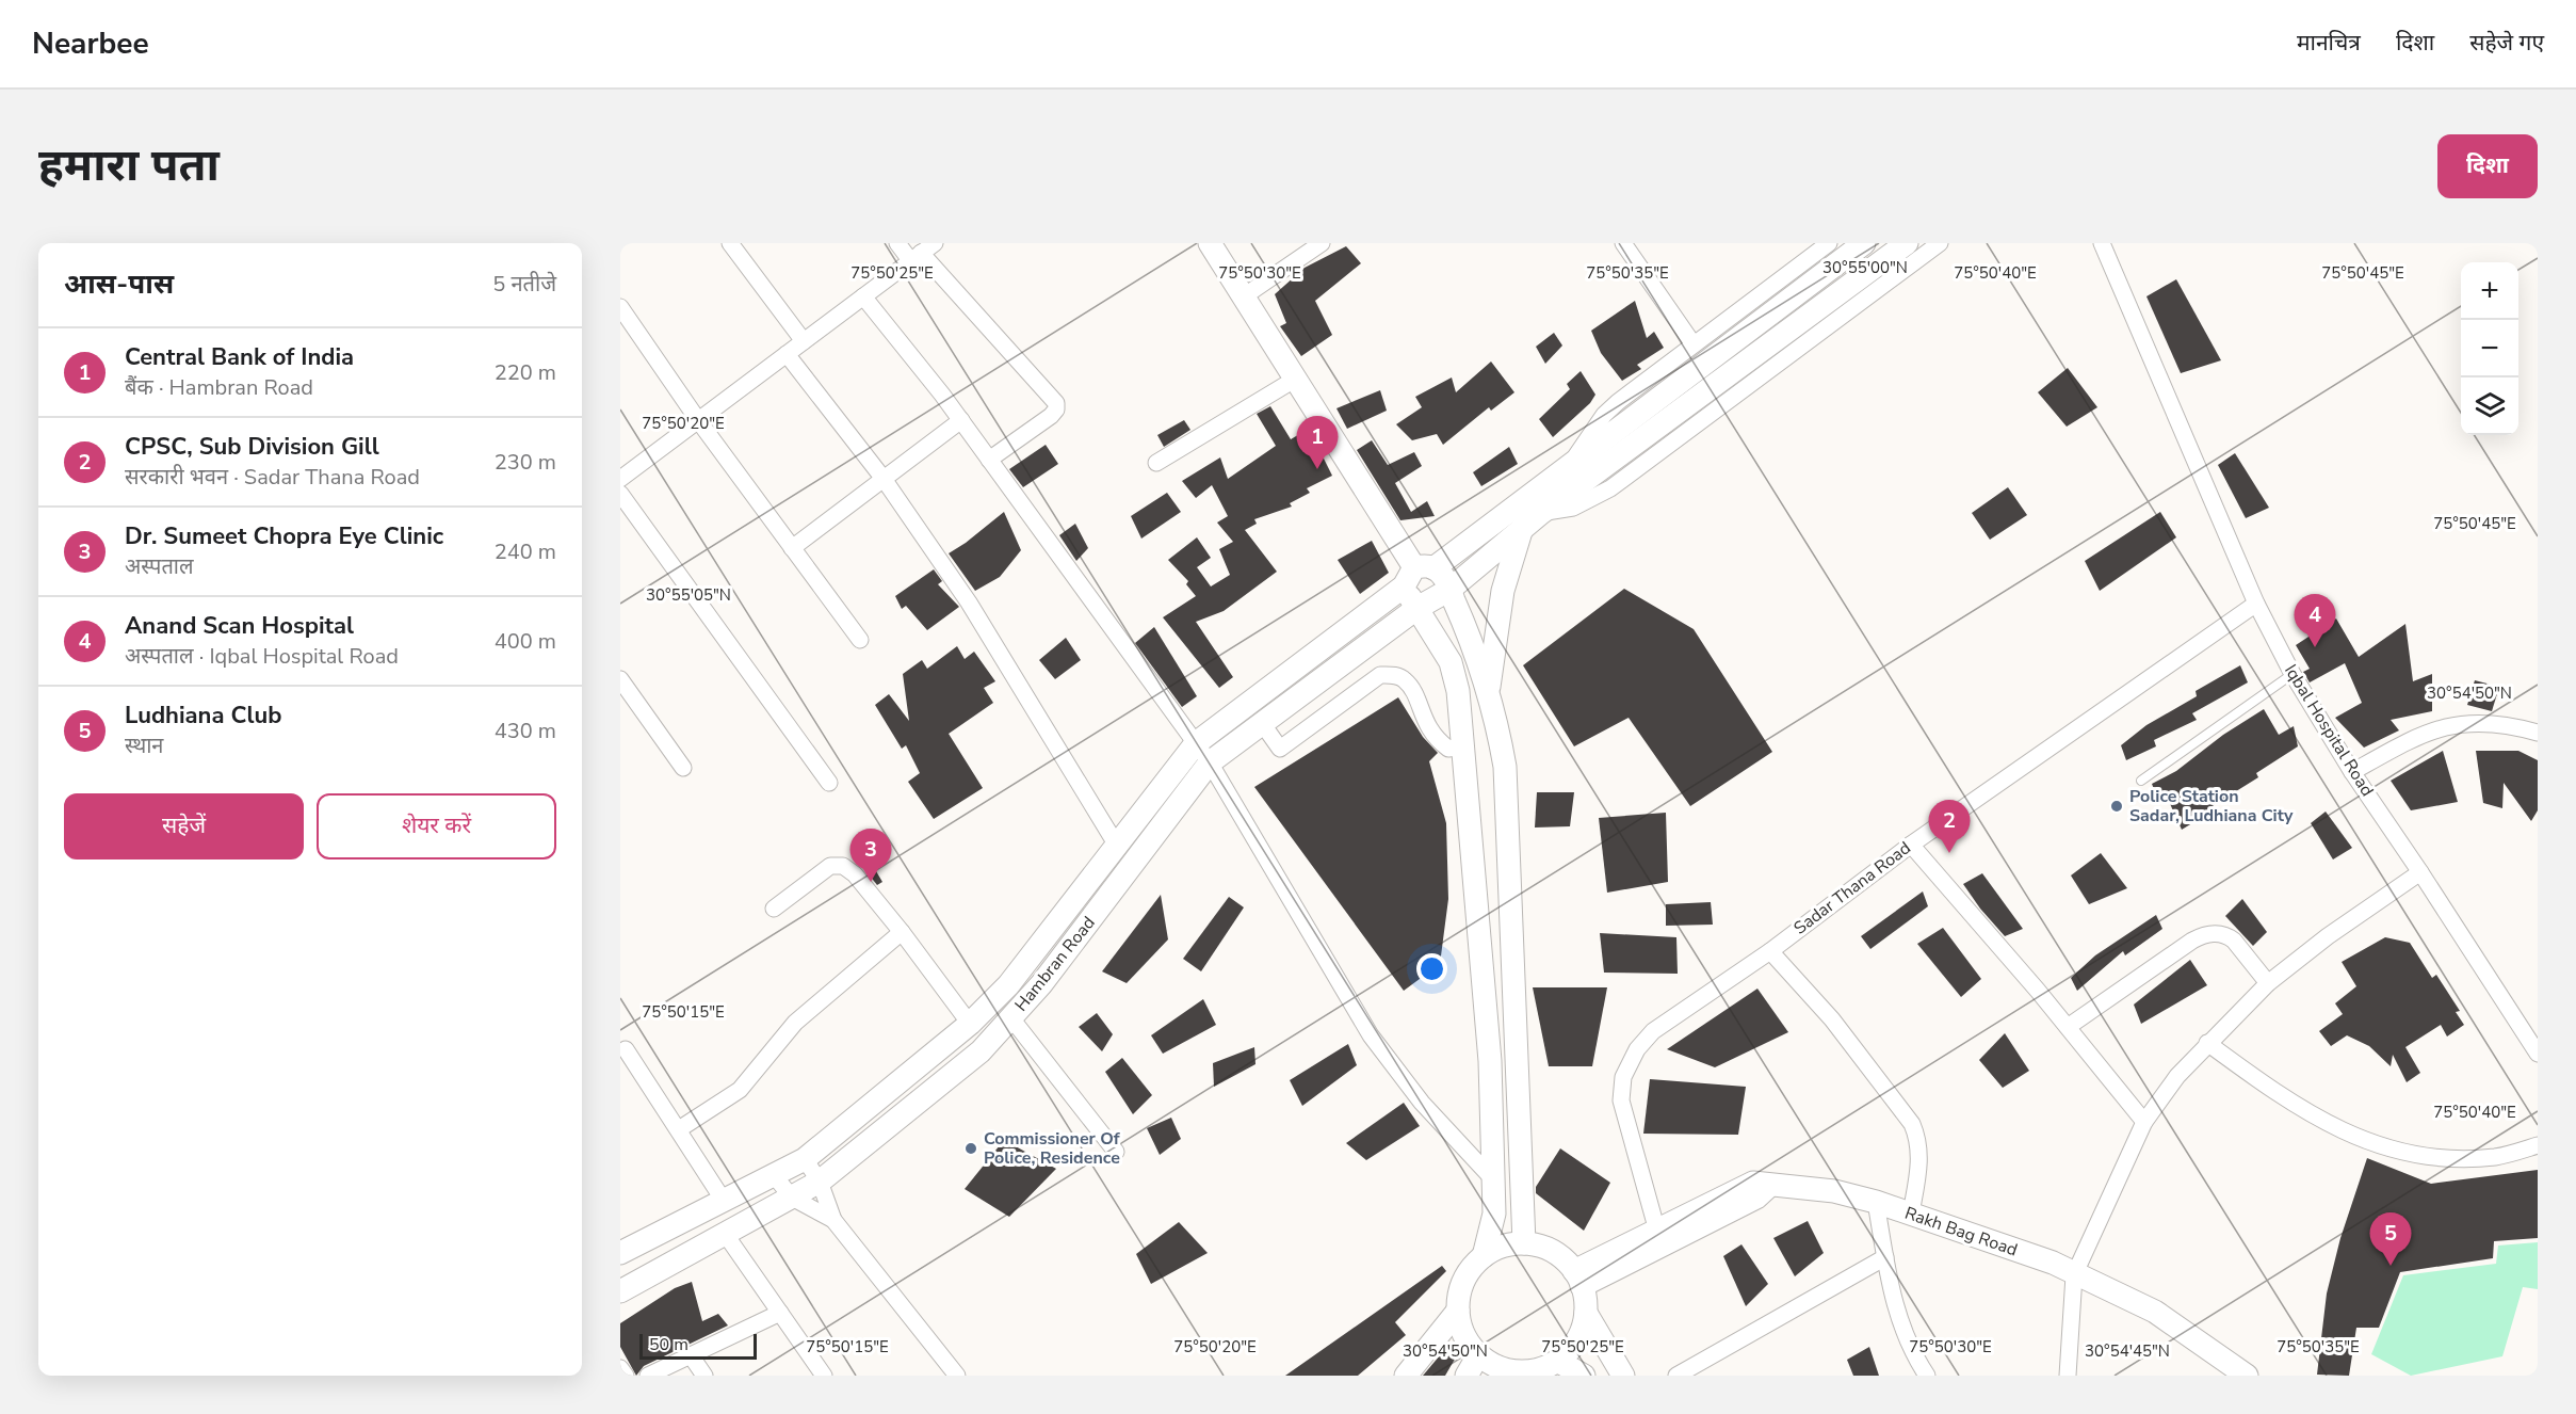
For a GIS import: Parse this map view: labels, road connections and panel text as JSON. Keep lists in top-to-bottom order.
{
  "streets": {
    "main road": ["Hambran Road", "Rakh Bag Road"],
    "street": ["Iqbal Hospital Road", "Sadar Thana Road"]
  },
  "crossings": [
    ["Iqbal Hospital Road", "Sadar Thana Road"],
    ["Sadar Thana Road", "Rakh Bag Road"]
  ],
  "places": ["Police Station Sadar, Ludhiana City", "Commissioner Of Police, Residence"],
  "scale_bar": "50 m",
  "page": {
    "header": "Nearbee",
    "nav": ["मानचित्र", "दिशा", "सहेजे गए"],
    "buttons": [
      "दिशा",
      ["सहेजें", "शेयर करें"]
    ],
    "title": "हमारा पता",
    "heading": ["आस-पास", "5 नतीजे"],
    "map_buttons": ["+", "−"],
    "list": [
      {
        "mark": "1",
        "name": "Central Bank of India",
        "note": "बैंक · Hambran Road",
        "value": "220 m"
      },
      {
        "mark": "2",
        "name": "CPSC, Sub Division Gill",
        "note": "सरकारी भवन · Sadar Thana Road",
        "value": "230 m"
      },
      {
        "mark": "3",
        "name": "Dr. Sumeet Chopra Eye Clinic",
        "note": "अस्पताल",
        "value": "240 m"
      },
      {
        "mark": "4",
        "name": "Anand Scan Hospital",
        "note": "अस्पताल · Iqbal Hospital Road",
        "value": "400 m"
      },
      {
        "mark": "5",
        "name": "Ludhiana Club",
        "note": "स्थान",
        "value": "430 m"
      }
    ],
    "pins": [
      "1",
      "4",
      "2",
      "3",
      "5"
    ],
    "scale": "50 m"
  },
  "coordinates": [
    "30°55'00\"N",
    "75°50'40\"E",
    "75°50'25\"E",
    "75°50'30\"E",
    "75°50'35\"E",
    "75°50'45\"E",
    "75°50'20\"E",
    "30°55'05\"N",
    "30°54'50\"N",
    "75°50'15\"E",
    "30°54'45\"N"
  ]
}
